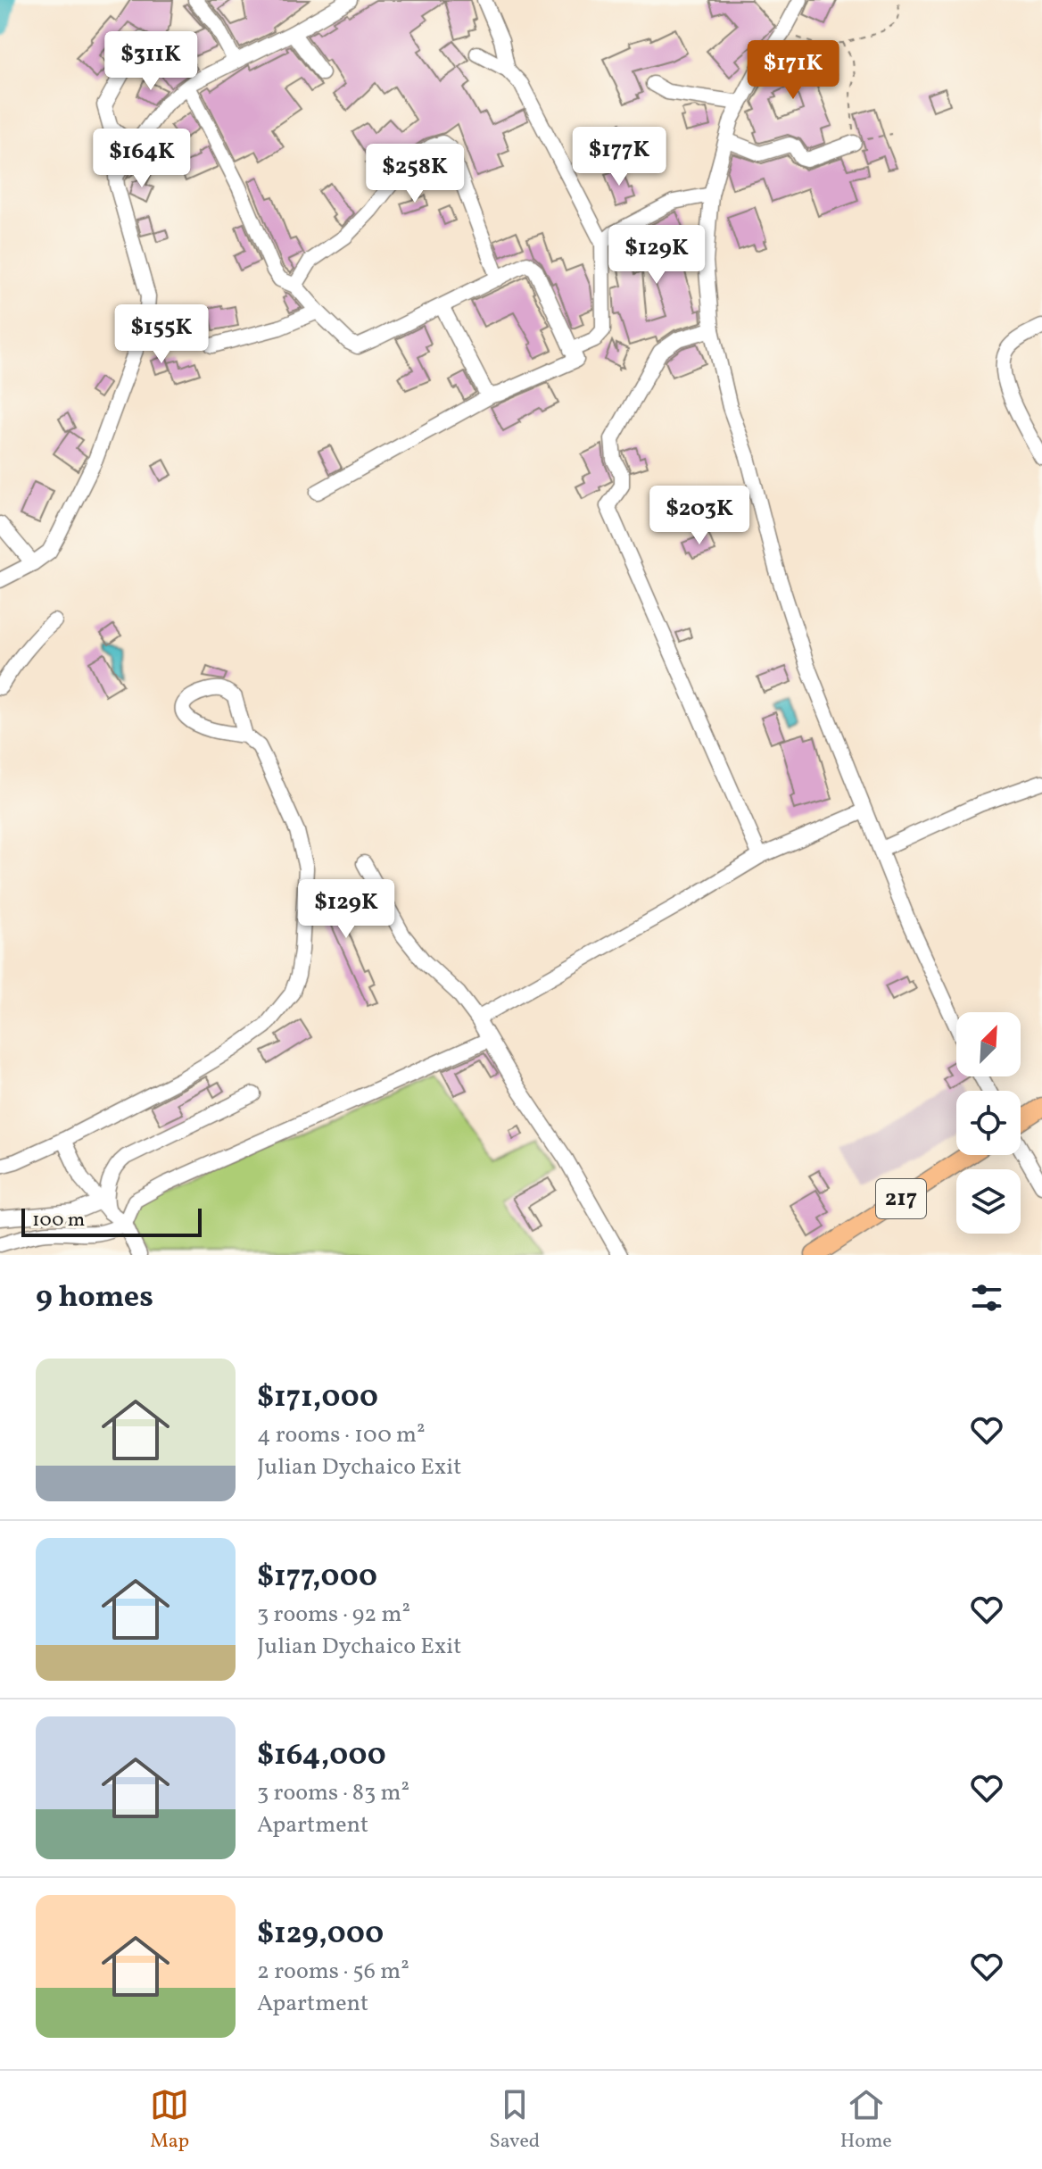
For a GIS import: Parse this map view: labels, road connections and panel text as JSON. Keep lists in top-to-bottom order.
{
  "streets": {
    "main road": ["217"]
  },
  "scale_bar": "100 m",
  "north": "top right",
  "page": {
    "price": [
      "$311K",
      "$171K",
      "$177K",
      "$164K",
      "$258K",
      "$129K",
      "$155K",
      "$203K",
      "$129K"
    ],
    "scale": "100 m",
    "heading": "9 homes",
    "list": [
      {
        "name": "$171,000",
        "note": "4 rooms · 100 m² · Julian Dychaico Exit"
      },
      {
        "name": "$177,000",
        "note": "3 rooms · 92 m² · Julian Dychaico Exit"
      },
      {
        "name": "$164,000",
        "note": "3 rooms · 83 m² · Apartment"
      },
      {
        "name": "$129,000",
        "note": "2 rooms · 56 m² · Apartment"
      }
    ],
    "tabs": ["Map", "Saved", "Home"]
  }
}
